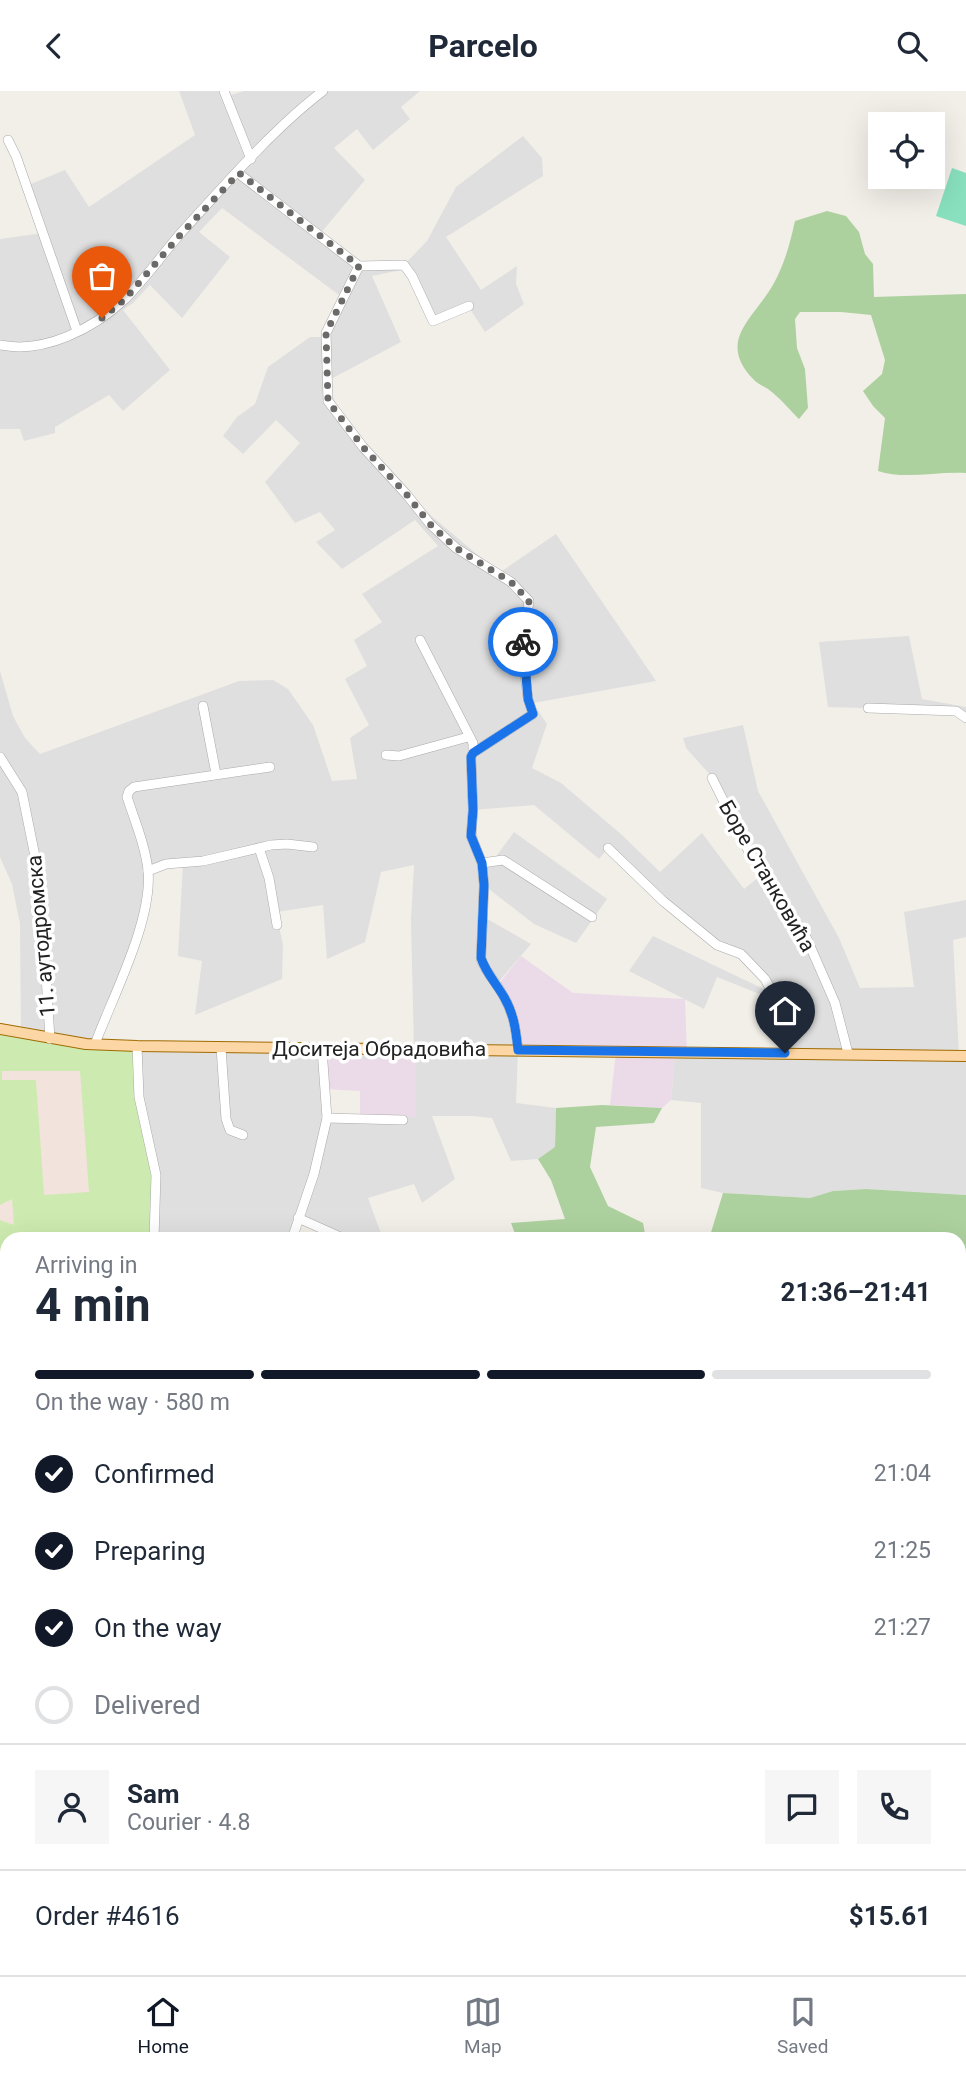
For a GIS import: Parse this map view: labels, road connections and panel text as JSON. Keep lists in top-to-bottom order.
{
  "streets": {
    "main road": ["Доситеја Обрадовића"],
    "street": ["Боре Станковића", "11. аутодромска"]
  },
  "crossings": [
    ["Боре Станковића", "Доситеја Обрадовића"],
    ["11. аутодромска", "Доситеја Обрадовића"]
  ],
  "page": {
    "header": "Parcelo",
    "heading": ["4 min", "Arriving in", "21:36–21:41"],
    "panel": [
      "Sam",
      "Courier · 4.8",
      "Order #4616",
      "$15.61"
    ],
    "bar": "On the way · 580 m",
    "list": [
      ["Confirmed", "21:04"],
      ["Preparing", "21:25"],
      ["On the way", "21:27"],
      "Delivered"
    ],
    "tabs": ["Home", "Map", "Saved"]
  }
}
